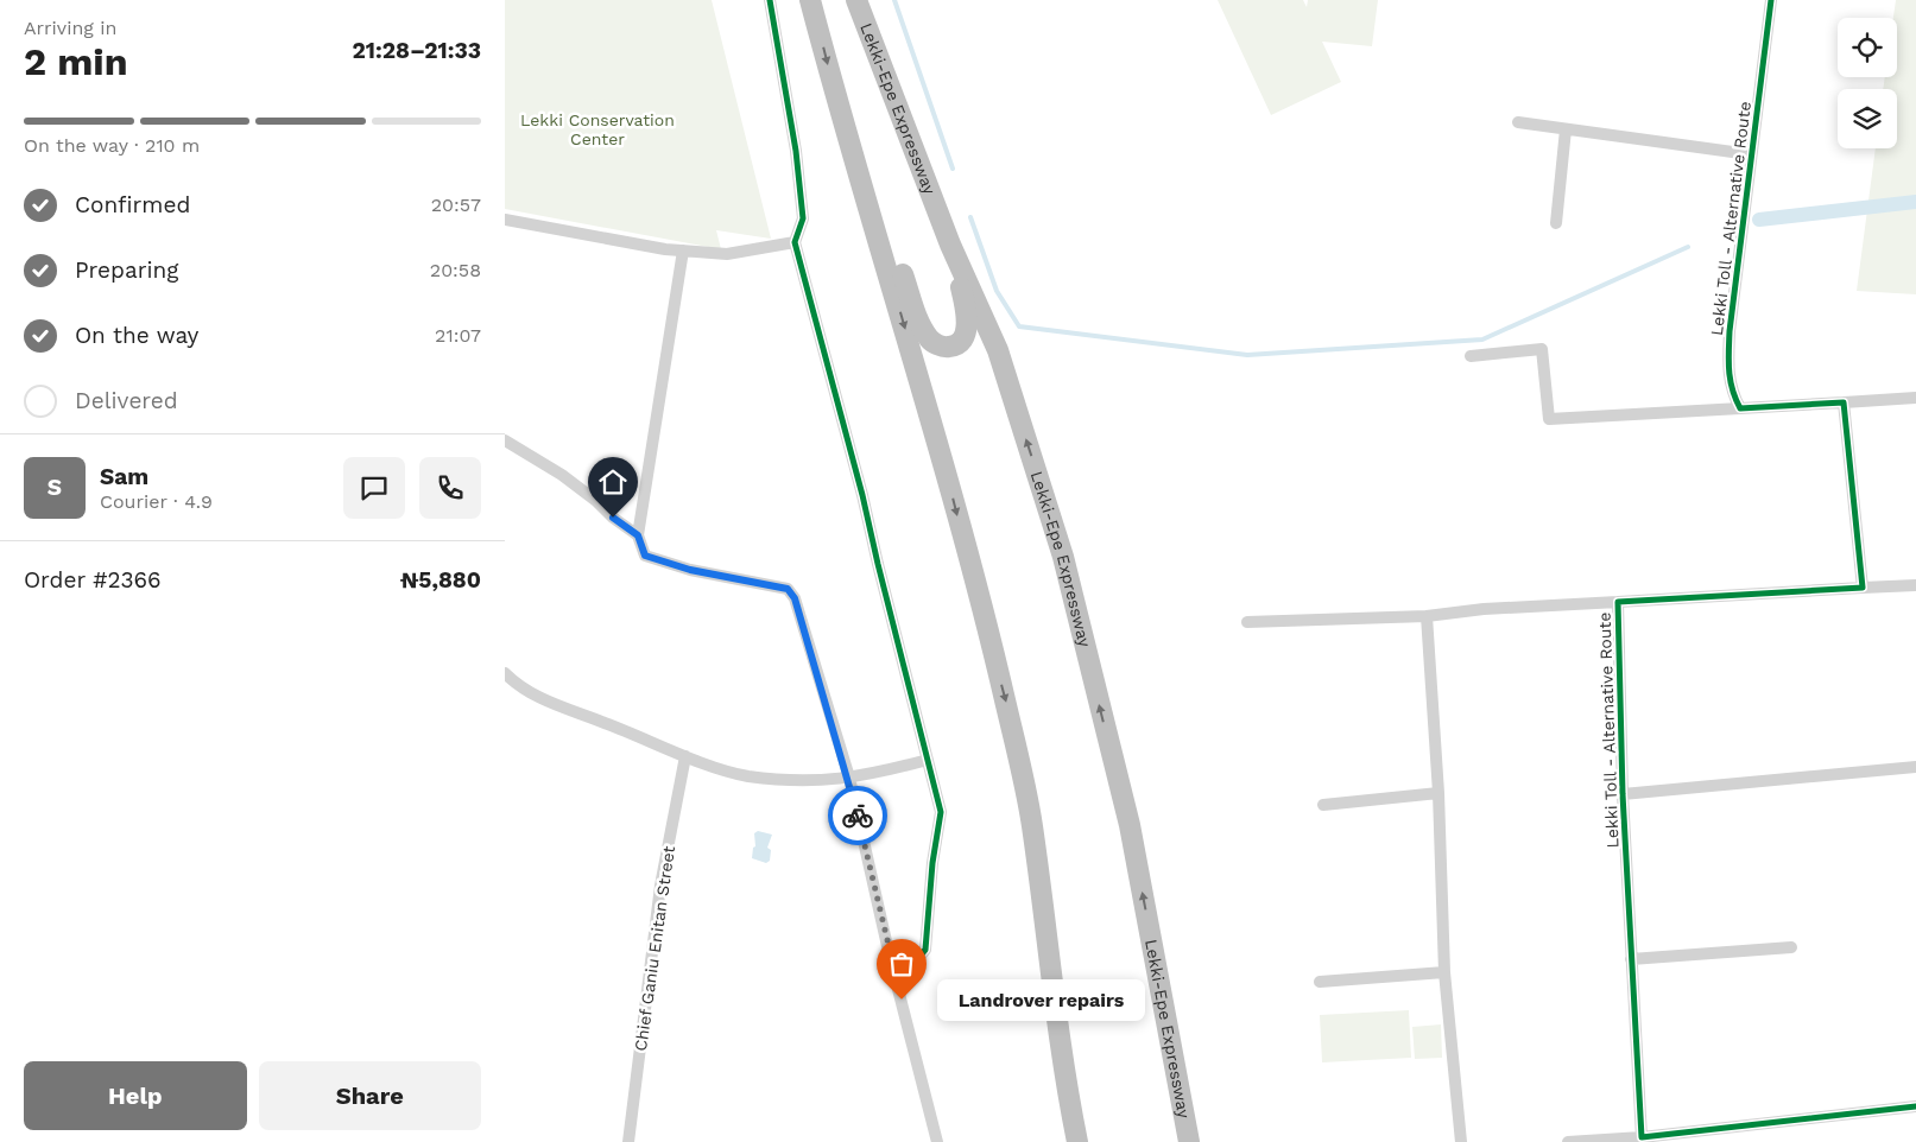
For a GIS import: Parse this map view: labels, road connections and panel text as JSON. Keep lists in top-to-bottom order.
{
  "streets": {
    "highway": ["Lekki-Epe Expressway"],
    "street": ["Lekki Toll - Alternative Route", "Chief Ganiu Enitan Street"]
  },
  "parks": ["Lekki Conservation Center"],
  "places": ["Landrover repairs"],
  "page": {
    "heading": ["2 min", "Arriving in", "21:28–21:33"],
    "panel": [
      "Sam",
      "Courier · 4.9",
      "Order #2366",
      "₦5,880"
    ],
    "bar": "On the way · 210 m",
    "list": [
      ["Confirmed", "20:57"],
      ["Preparing", "20:58"],
      ["On the way", "21:07"],
      "Delivered"
    ],
    "round": "S",
    "bubble": "Landrover repairs",
    "buttons": ["Help", "Share"]
  }
}
